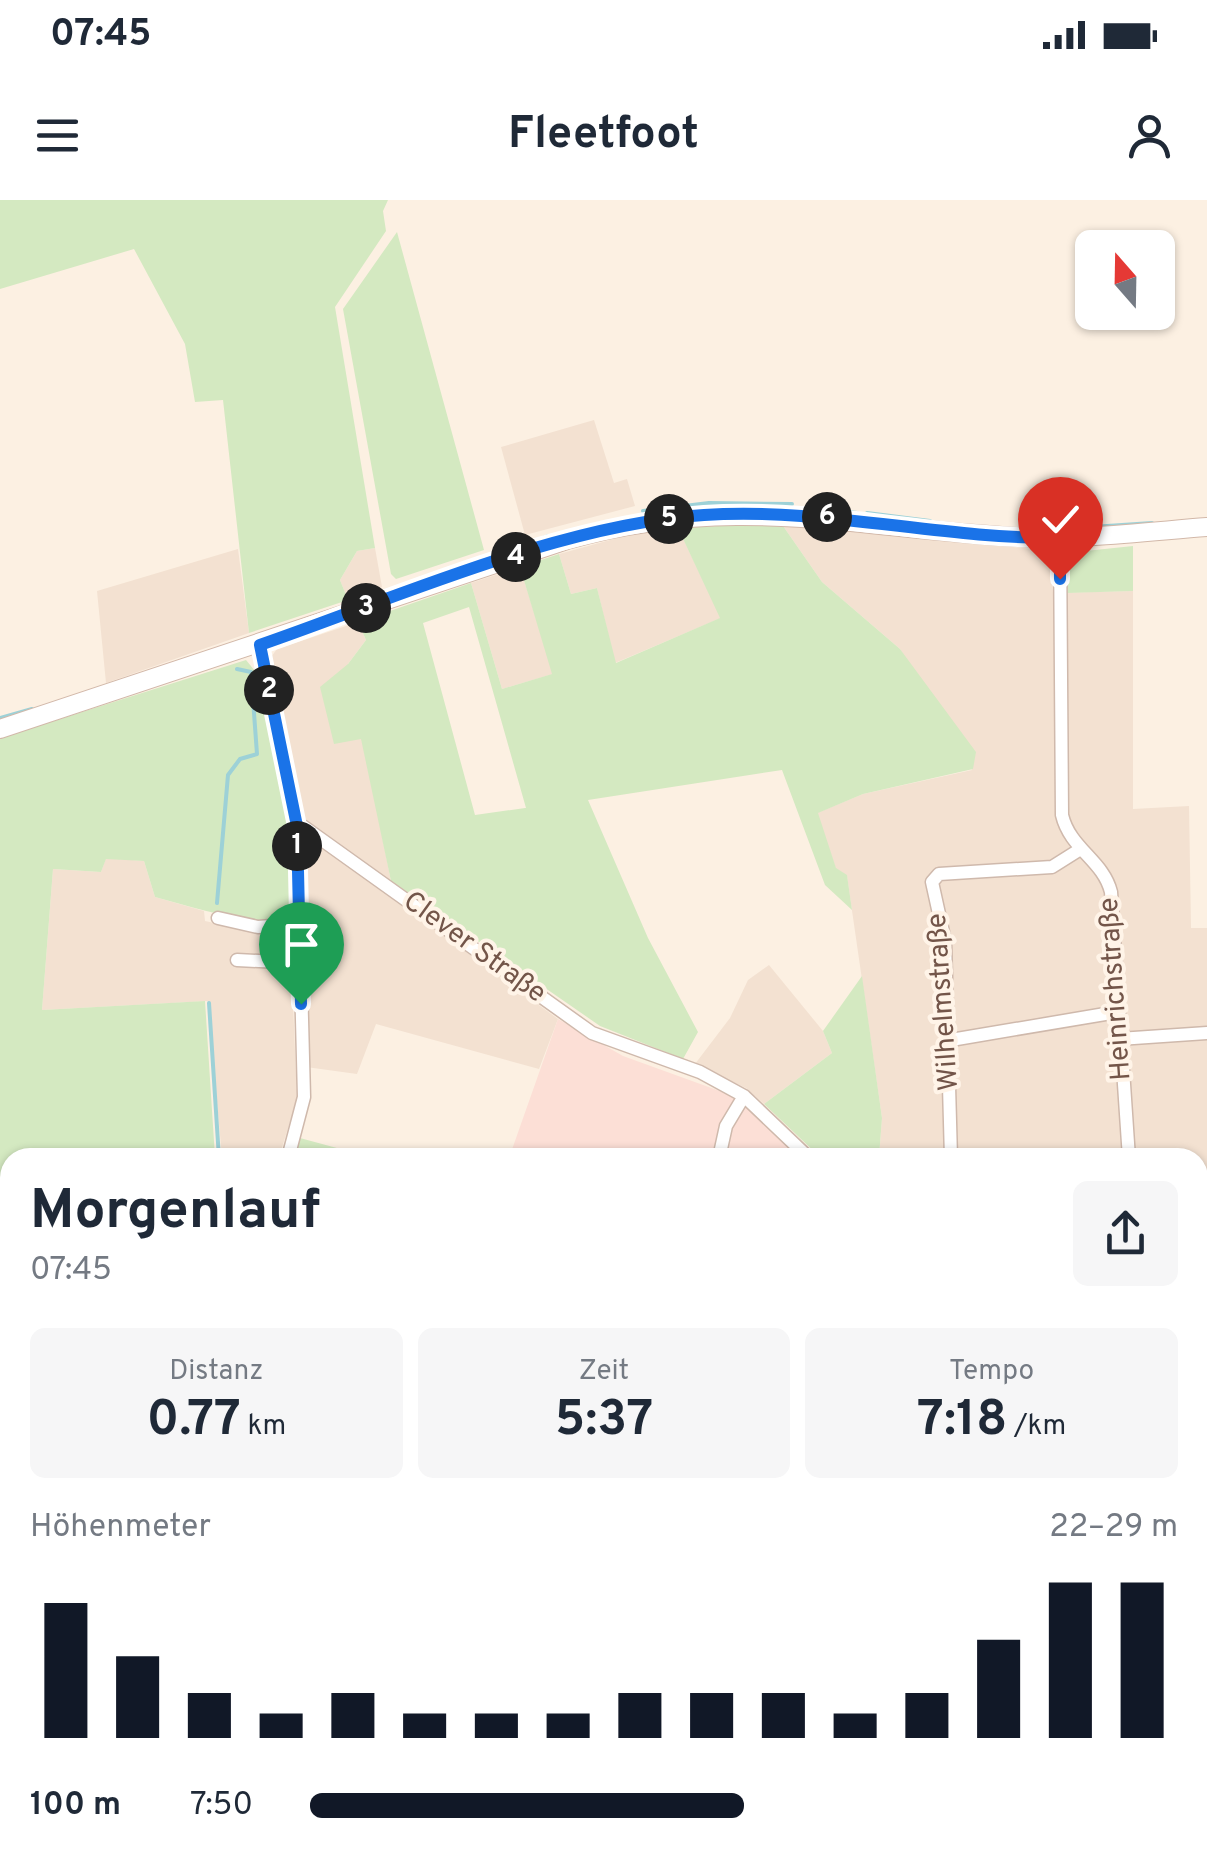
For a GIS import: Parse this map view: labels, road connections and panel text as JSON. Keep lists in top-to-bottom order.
{
  "streets": {
    "street": ["Clever Straße", "Heinrichstraße", "Wilhelmstraße"]
  },
  "crossings": [
    ["Heinrichstraße", "Wilhelmstraße"]
  ],
  "north": "top",
  "page": {
    "status": "07:45",
    "header": "Fleetfoot",
    "pins": [
      "6",
      "5",
      "4",
      "3",
      "2",
      "1"
    ],
    "heading": ["Morgenlauf", "07:45"],
    "stats": [
      ["Distanz", "0.77 km"],
      ["Zeit", "5:37"],
      ["Tempo", "7:18 /km"]
    ],
    "chart": ["Höhenmeter", "22–29 m"],
    "list": [
      {
        "name": "100 m",
        "note": "7:50"
      }
    ]
  }
}
